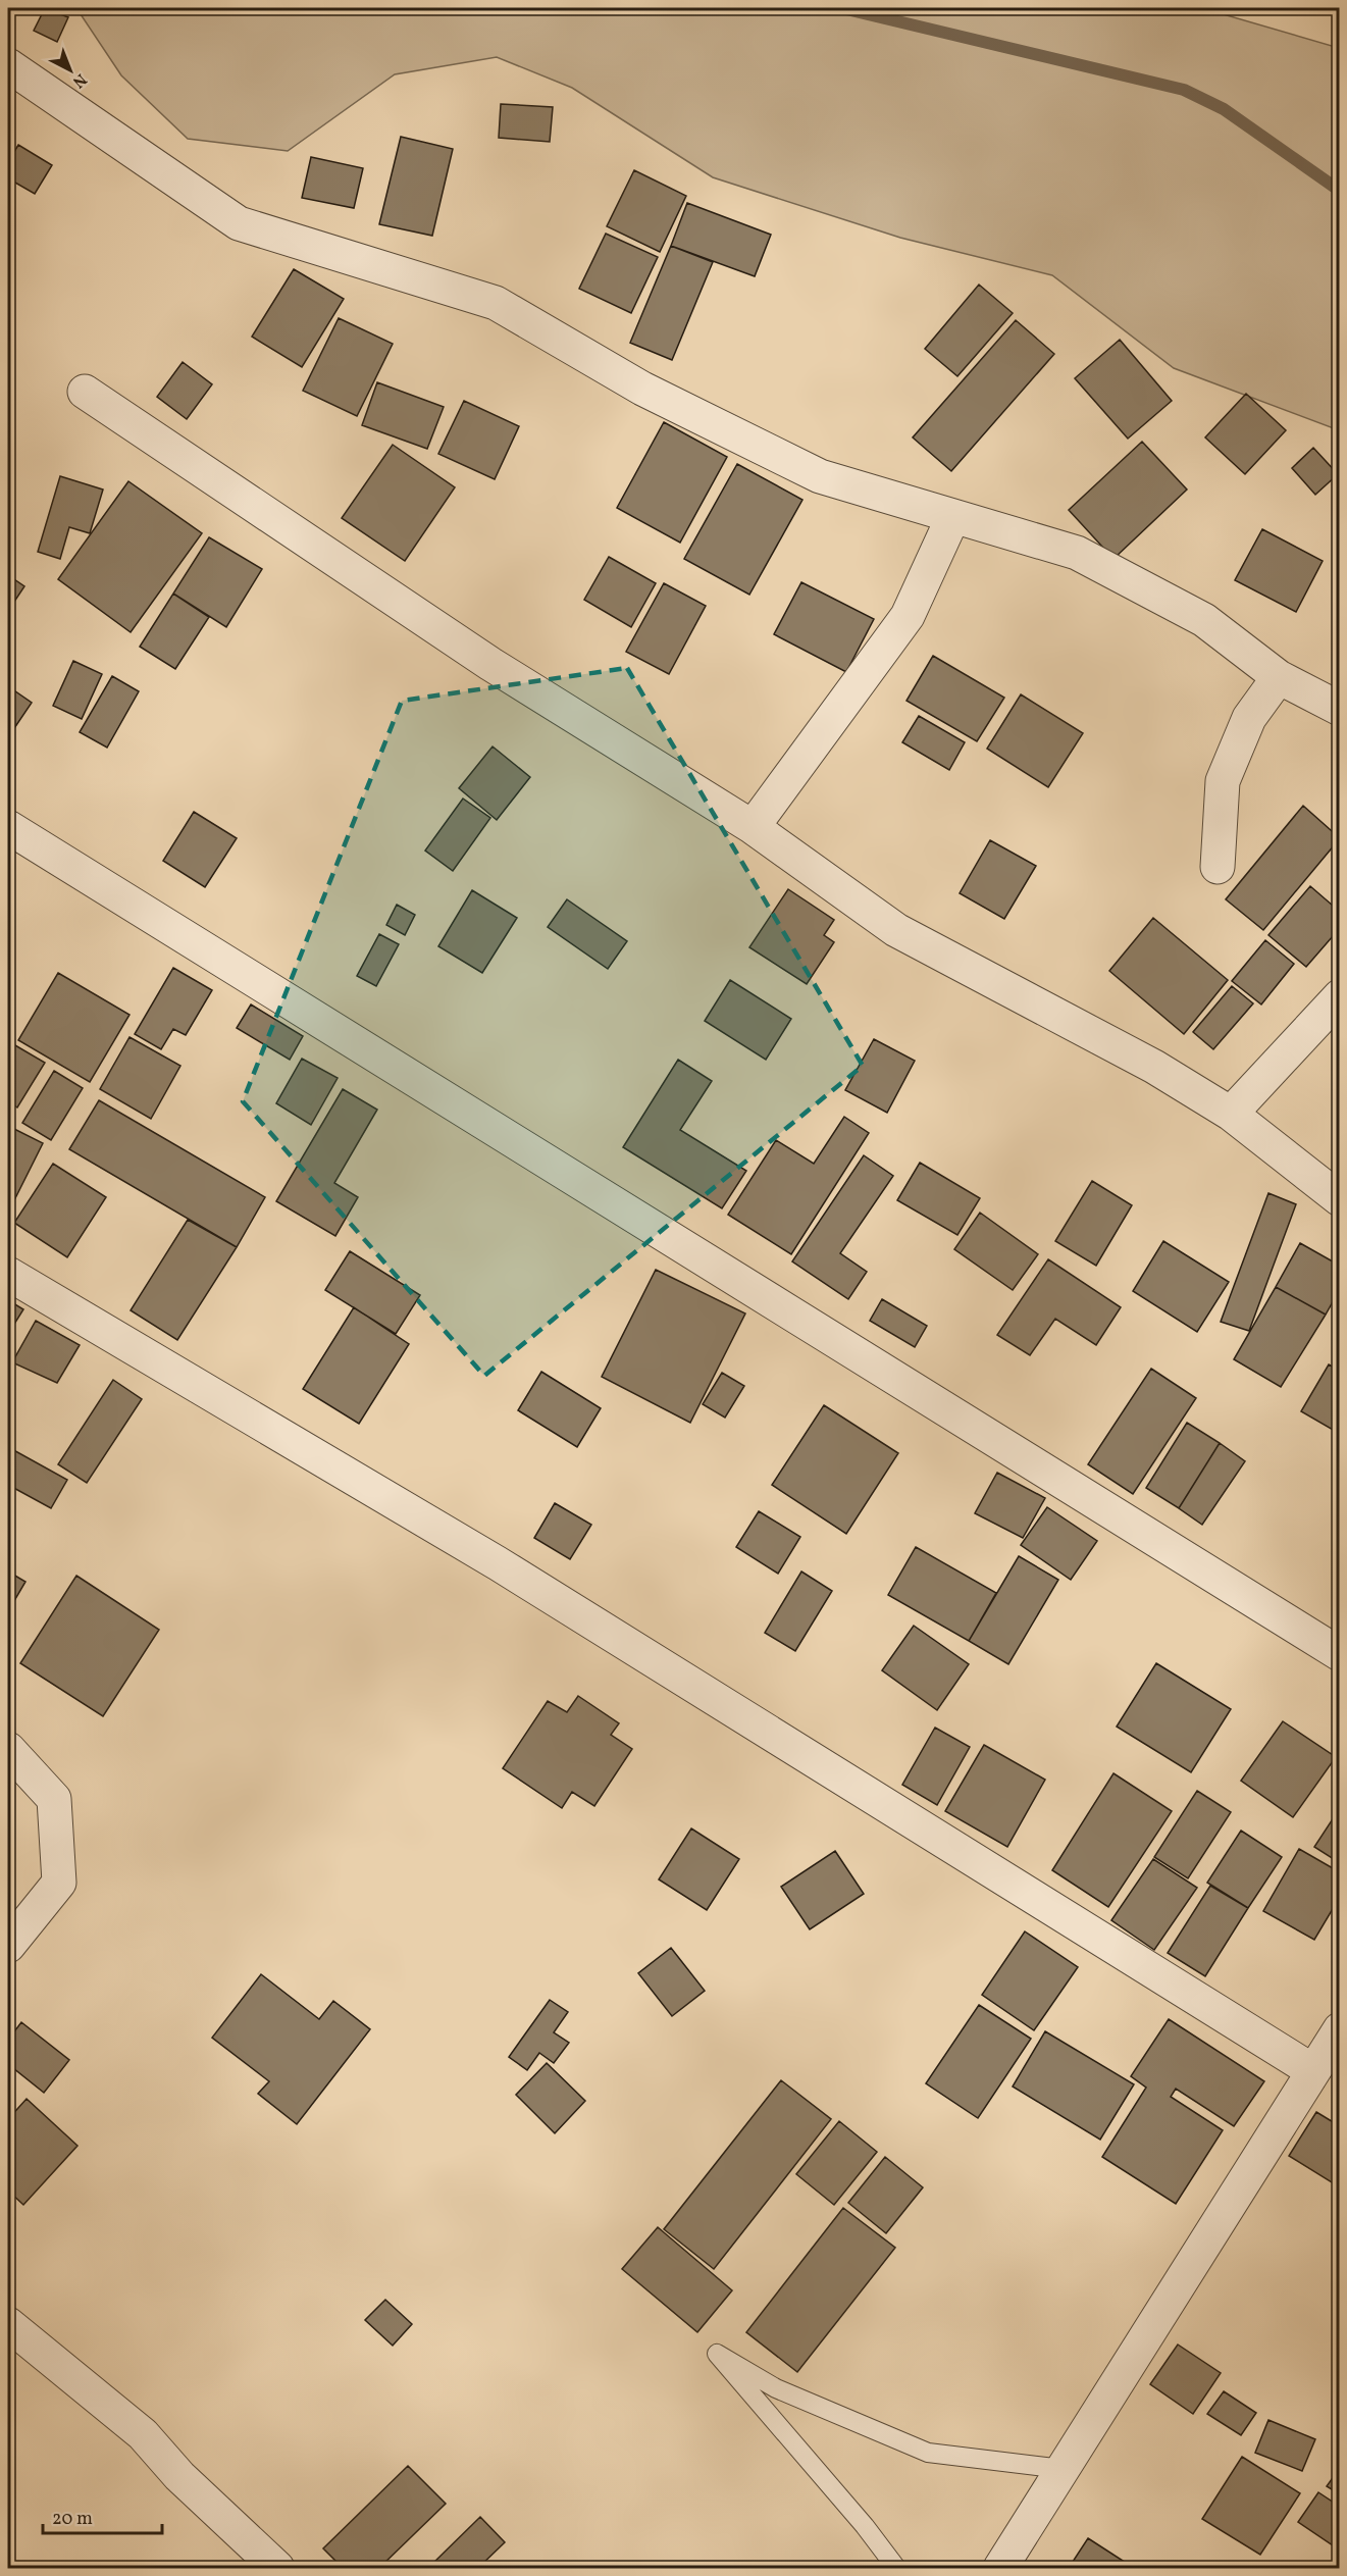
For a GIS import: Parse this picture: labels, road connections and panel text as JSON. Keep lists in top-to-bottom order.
{
  "scale_bar": "20 m",
  "north": "bottom right"
}
